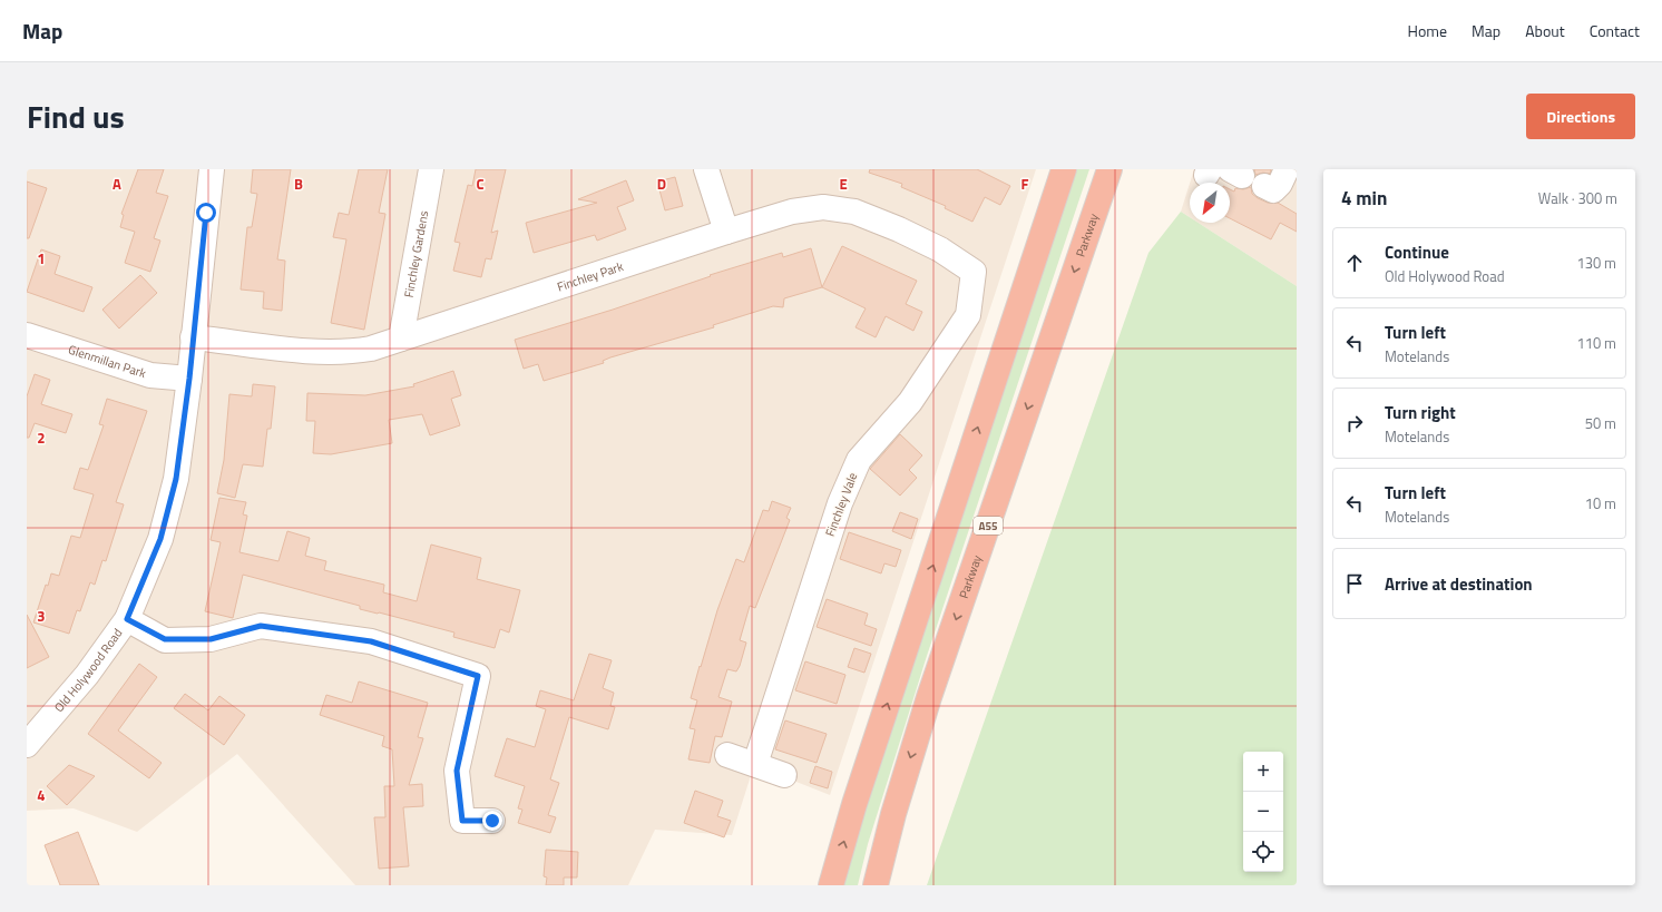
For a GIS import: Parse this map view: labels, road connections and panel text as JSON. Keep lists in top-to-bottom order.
{
  "streets": {
    "highway": ["Parkway", "A55"],
    "street": [
      "Finchley Gardens",
      "Finchley Park",
      "Glenmillan Park",
      "Finchley Vale",
      "Old Holywood Road"
    ]
  },
  "crossings": [
    ["Finchley Gardens", "Finchley Park"],
    ["Finchley Park", "Finchley Vale"],
    ["Finchley Park", "Old Holywood Road"],
    ["Glenmillan Park", "Old Holywood Road"]
  ],
  "north": "bottom left",
  "page": {
    "header": "Map",
    "nav": [
      "Home",
      "Map",
      "About",
      "Contact"
    ],
    "title": "Find us",
    "buttons": "Directions",
    "heading": ["4 min", "Walk · 300 m"],
    "list": [
      ["Continue", "Old Holywood Road", "130 m"],
      ["Turn left", "Motelands", "110 m"],
      ["Turn right", "Motelands", "50 m"],
      ["Turn left", "Motelands", "10 m"],
      "Arrive at destination"
    ],
    "map_buttons": ["+", "−"]
  },
  "grid": {
    "columns": [
      "A",
      "B",
      "C",
      "D",
      "E",
      "F"
    ],
    "rows": [
      "1",
      "2",
      "3",
      "4"
    ]
  }
}
